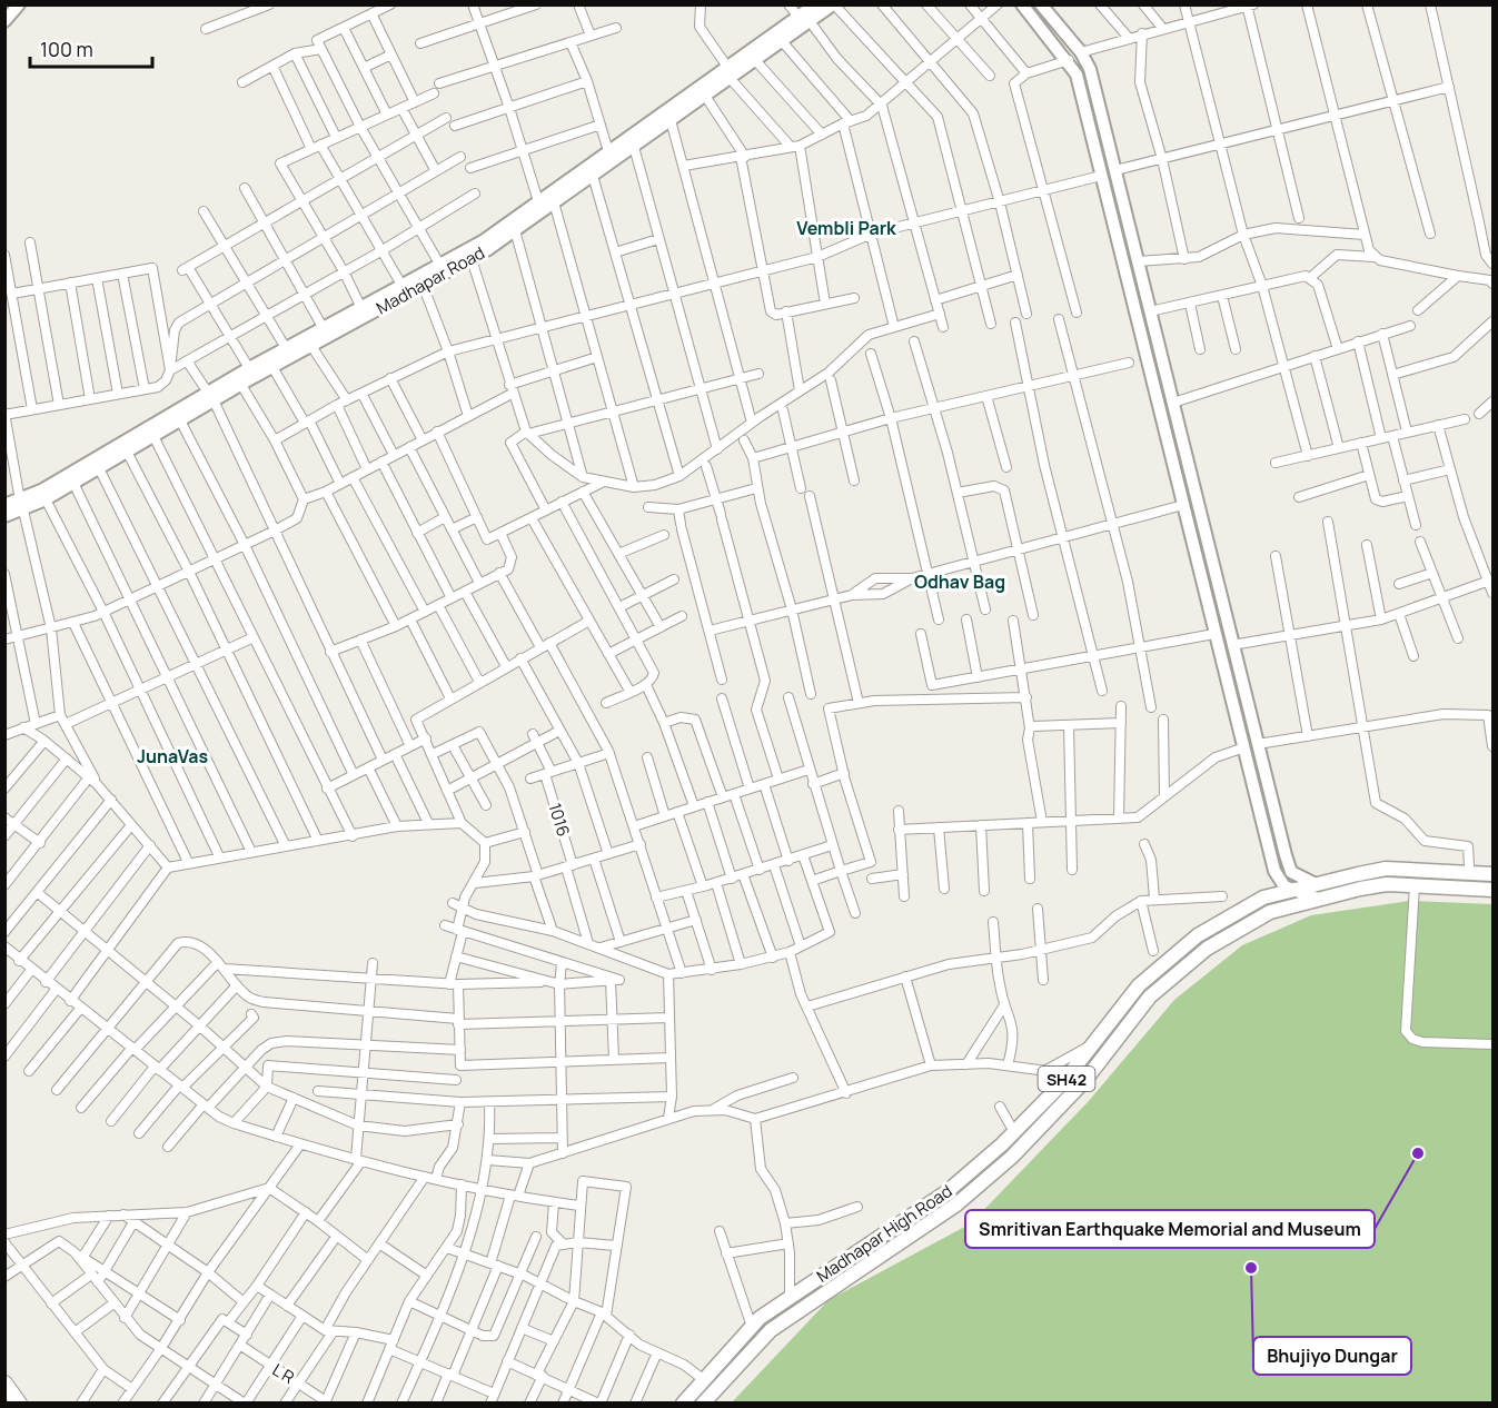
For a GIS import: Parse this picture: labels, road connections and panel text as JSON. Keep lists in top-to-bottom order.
{
  "streets": {
    "main road": ["Madhapar Road", "SH42", "Madhapar High Road"],
    "street": ["1016", "L R"]
  },
  "districts": ["Vembli Park", "Odhav Bag", "JunaVas"],
  "places": ["Smritivan Earthquake Memorial and Museum", "Bhujiyo Dungar"],
  "scale_bar": "100 m"
}
